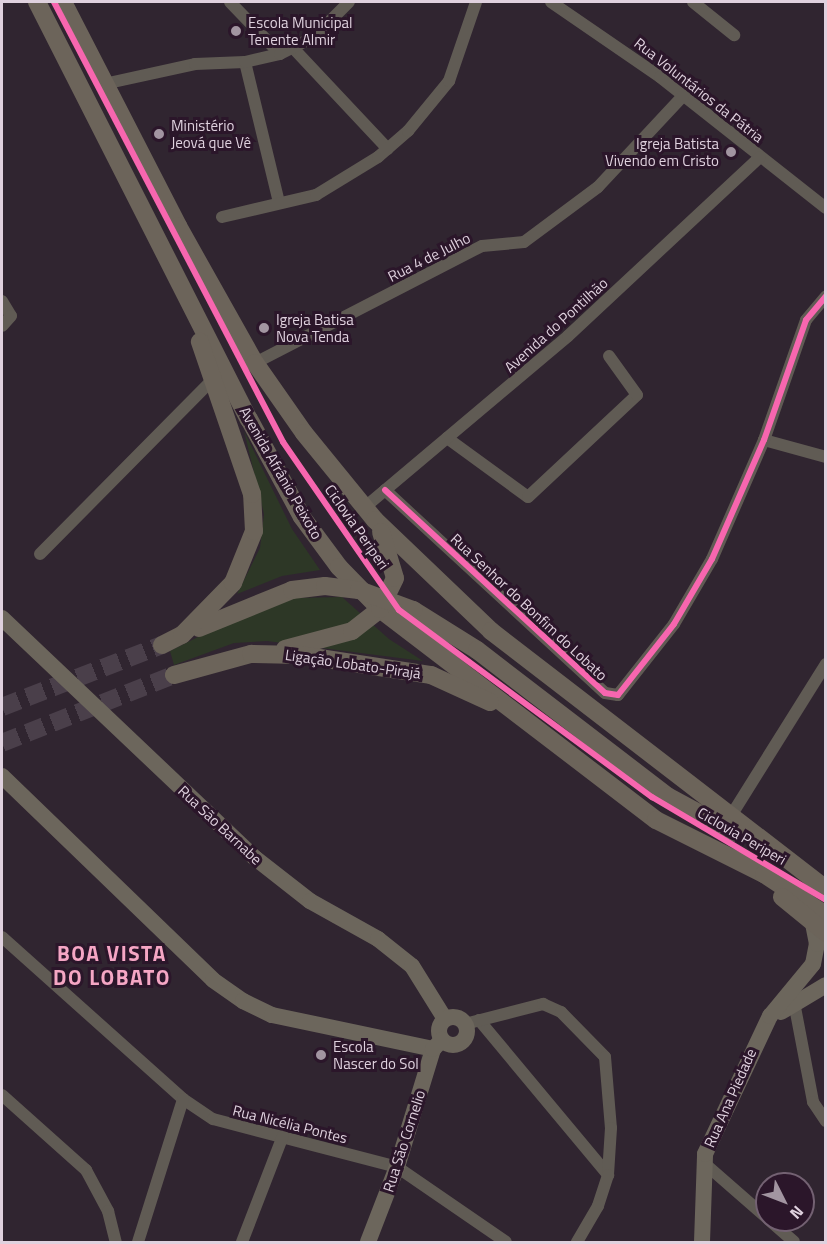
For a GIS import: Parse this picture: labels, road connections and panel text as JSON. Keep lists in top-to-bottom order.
{
  "streets": {
    "main road": ["Avenida Afrânio Peixoto", "Ligação Lobato-Pirajá"],
    "street": [
      "Rua Voluntários da Pátria",
      "Rua 4 de Julho",
      "Avenida do Pontilhão",
      "Rua Senhor do Bonfim do Lobato",
      "Rua São Barnabe",
      "Rua Ana Piedade",
      "Rua Nicélia Pontes",
      "Rua São Cornelio"
    ],
    "cycle path": ["Ciclovia Periperi"]
  },
  "crossings": [
    ["Rua Voluntários da Pátria", "Rua 4 de Julho"],
    ["Rua Voluntários da Pátria", "Avenida do Pontilhão"],
    ["Avenida do Pontilhão", "Rua Senhor do Bonfim do Lobato"],
    ["Avenida Afrânio Peixoto", "Ligação Lobato-Pirajá"],
    ["Avenida Afrânio Peixoto", "Rua Ana Piedade"],
    ["Rua São Barnabe", "Rua São Cornelio"],
    ["Rua Nicélia Pontes", "Rua São Cornelio"]
  ],
  "districts": ["BOA VISTA DO LOBATO"],
  "places": [
    "Escola Municipal Tenente Almir",
    "Ministério Jeová que Vê",
    "Igreja Batista Vivendo em Cristo",
    "Igreja Batisa Nova Tenda",
    "Escola Nascer do Sol"
  ],
  "north": "bottom right"
}
